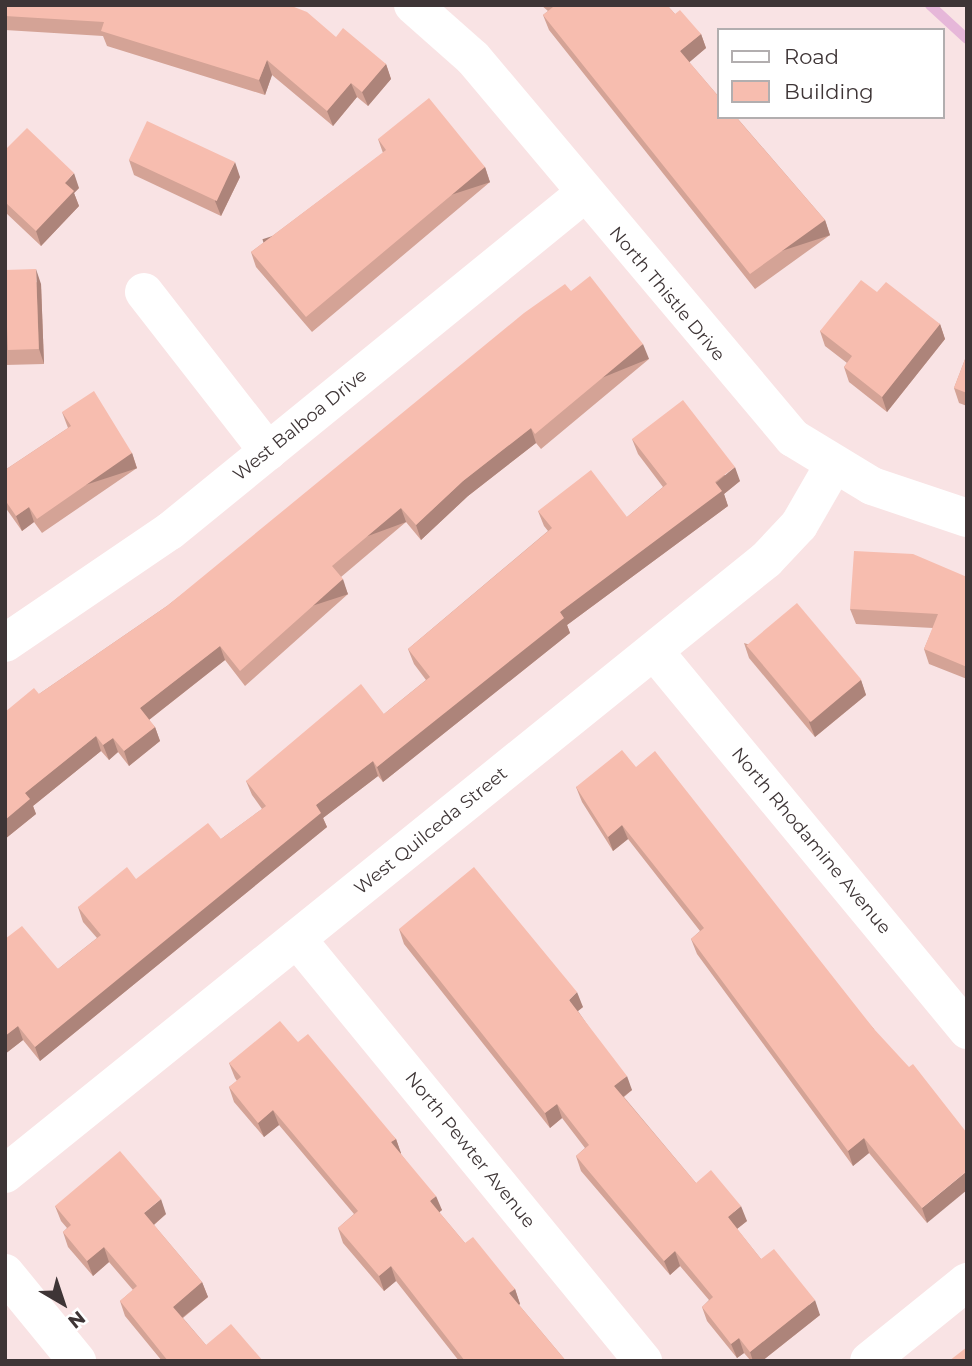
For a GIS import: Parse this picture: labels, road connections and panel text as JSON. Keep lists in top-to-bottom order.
{
  "streets": {
    "street": [
      "North Thistle Drive",
      "West Balboa Drive",
      "West Quilceda Street",
      "North Rhodamine Avenue",
      "North Pewter Avenue"
    ]
  },
  "crossings": [
    ["North Thistle Drive", "West Balboa Drive"],
    ["North Thistle Drive", "West Quilceda Street"],
    ["West Quilceda Street", "North Rhodamine Avenue"],
    ["West Quilceda Street", "North Pewter Avenue"]
  ],
  "legend": ["Road", "Building"],
  "north": "bottom right"
}
